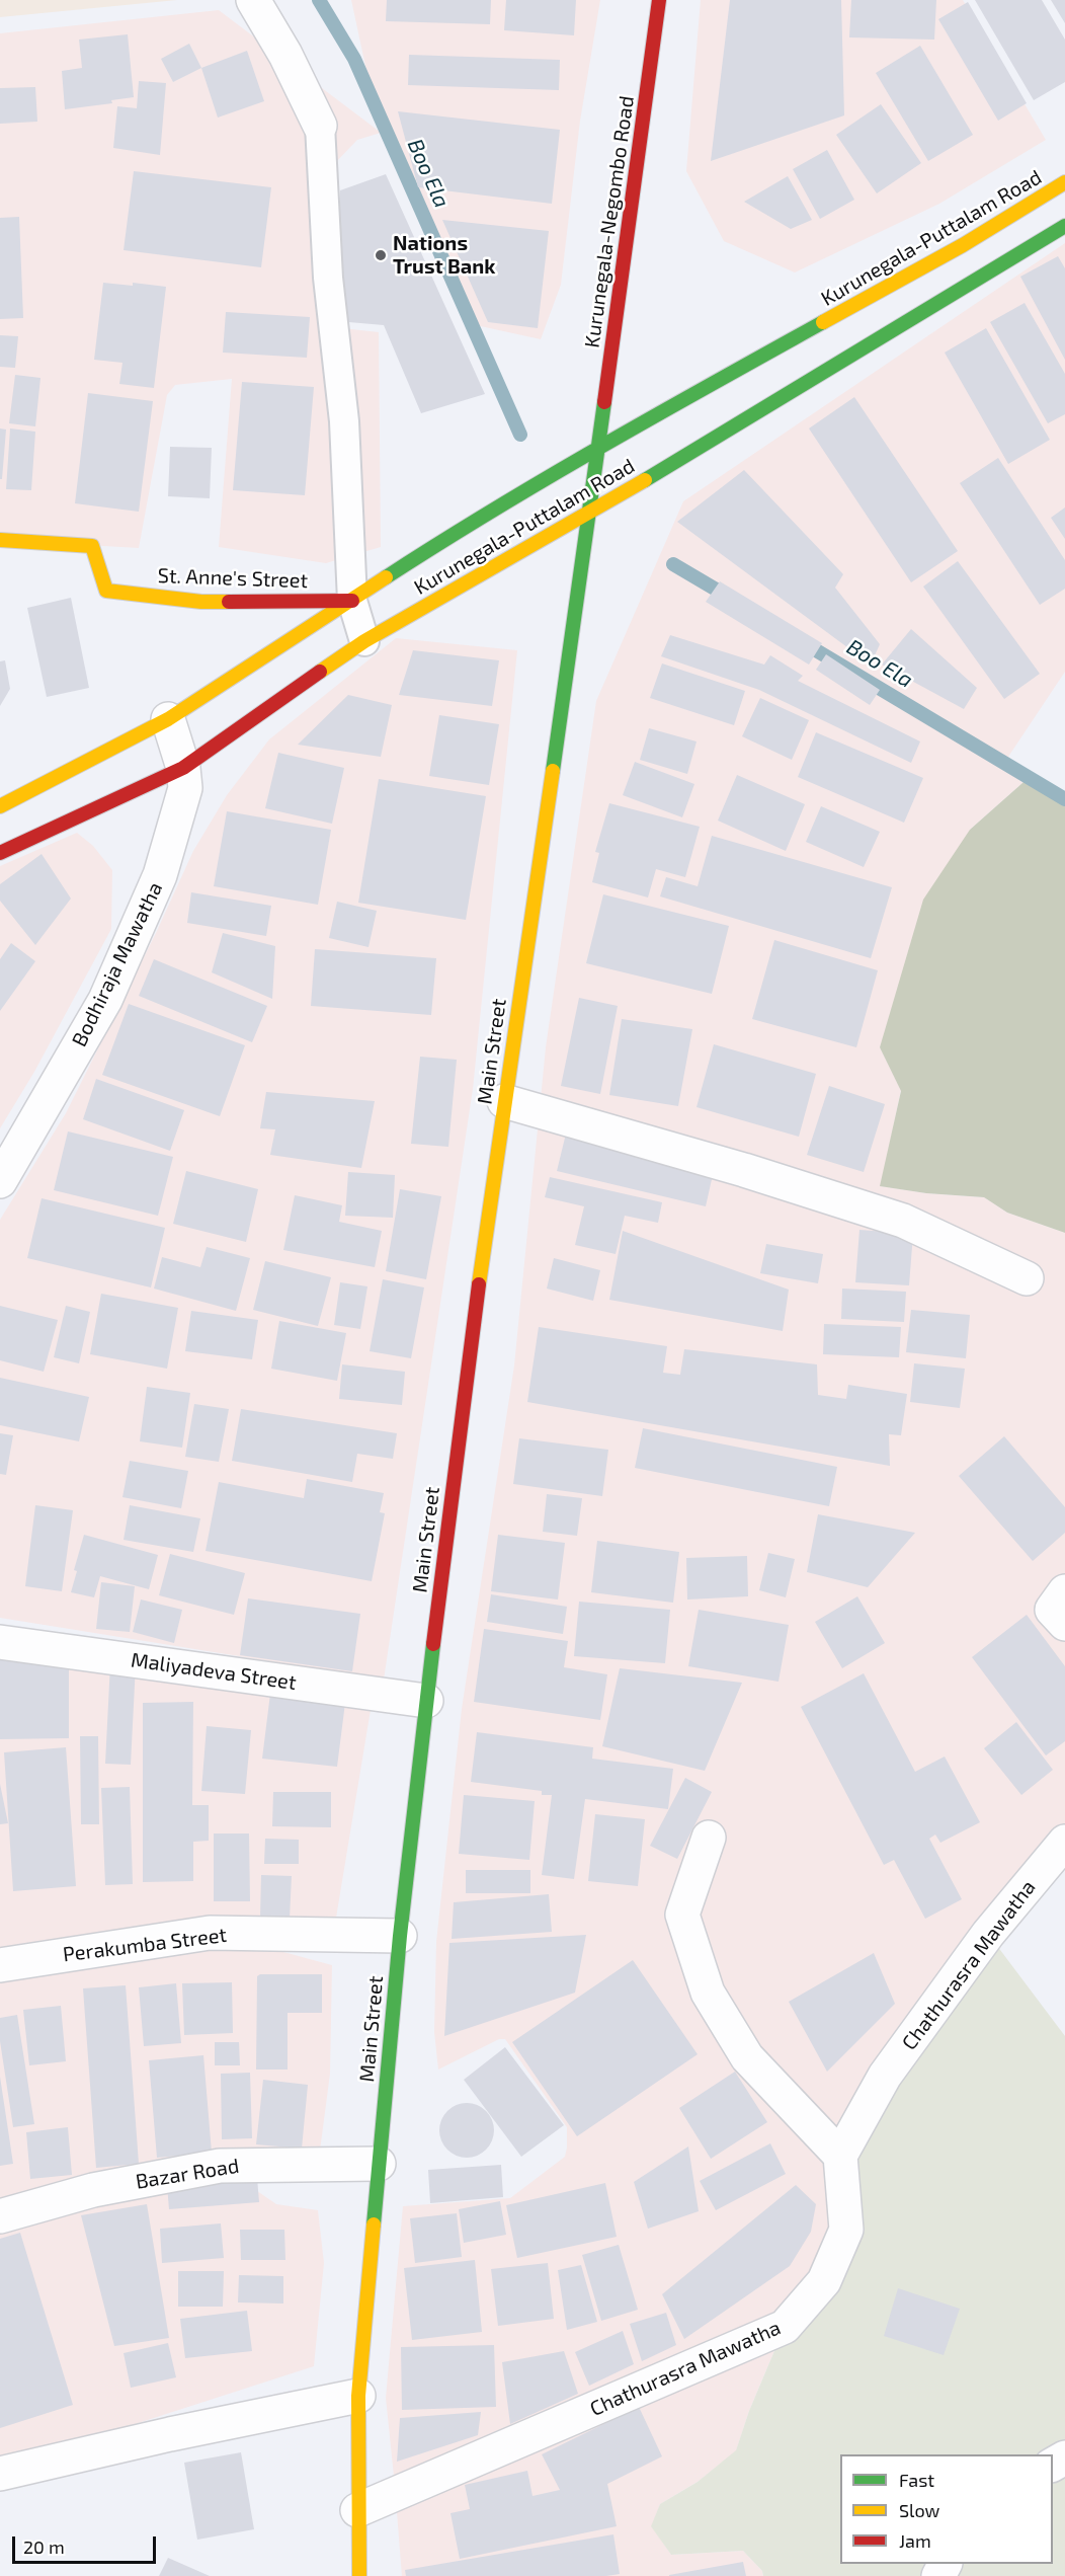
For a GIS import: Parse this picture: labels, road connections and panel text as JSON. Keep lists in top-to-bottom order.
{
  "streets": {
    "main road": [
      "Kurunegala-Negombo Road",
      "Kurunegala-Puttalam Road",
      "St. Anne's Street",
      "Main Street"
    ],
    "street": [
      "Bodhiraja Mawatha",
      "Maliyadeva Street",
      "Perakumba Street",
      "Chathurasra Mawatha",
      "Bazar Road"
    ]
  },
  "crossings": [
    ["Kurunegala-Negombo Road", "Kurunegala-Puttalam Road"],
    ["Kurunegala-Negombo Road", "Main Street"],
    ["Kurunegala-Puttalam Road", "St. Anne's Street"],
    ["Kurunegala-Puttalam Road", "Bodhiraja Mawatha"],
    ["Kurunegala-Puttalam Road", "Main Street"],
    ["Main Street", "Maliyadeva Street"],
    ["Main Street", "Perakumba Street"],
    ["Main Street", "Chathurasra Mawatha"],
    ["Main Street", "Bazar Road"]
  ],
  "water": ["Boo Ela"],
  "places": ["Nations Trust Bank"],
  "legend": ["Fast", "Slow", "Jam"],
  "scale_bar": "20 m"
}
